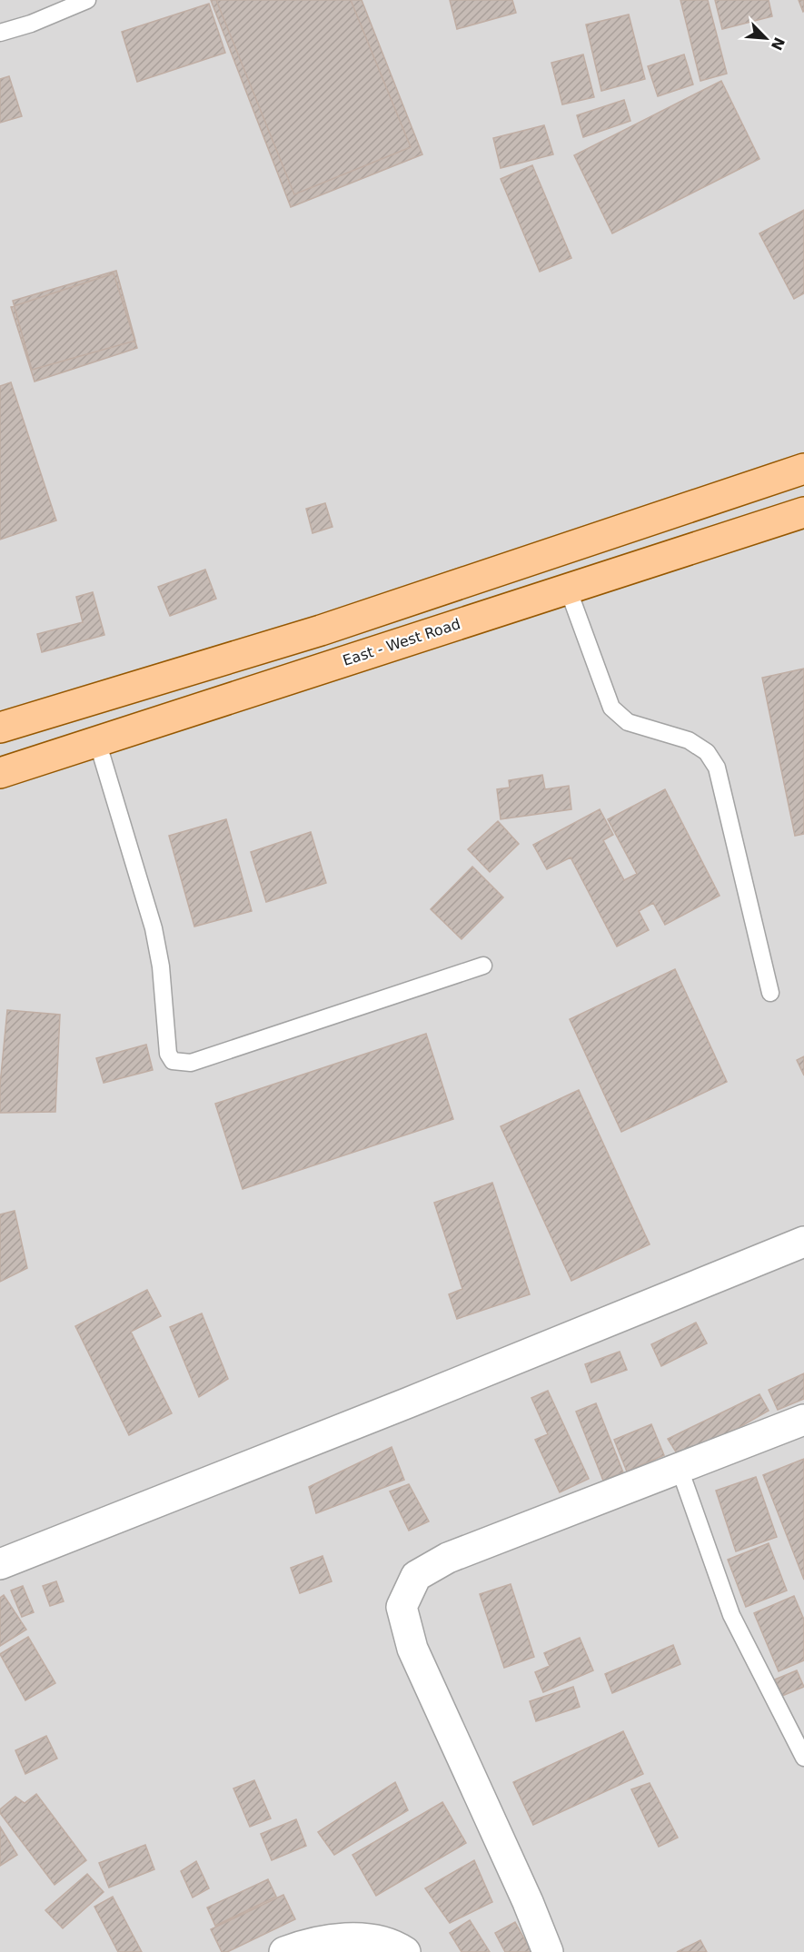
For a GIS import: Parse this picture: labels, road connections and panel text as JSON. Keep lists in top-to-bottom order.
{
  "streets": {
    "main road": ["East - West Road"]
  },
  "north": "bottom right"
}
